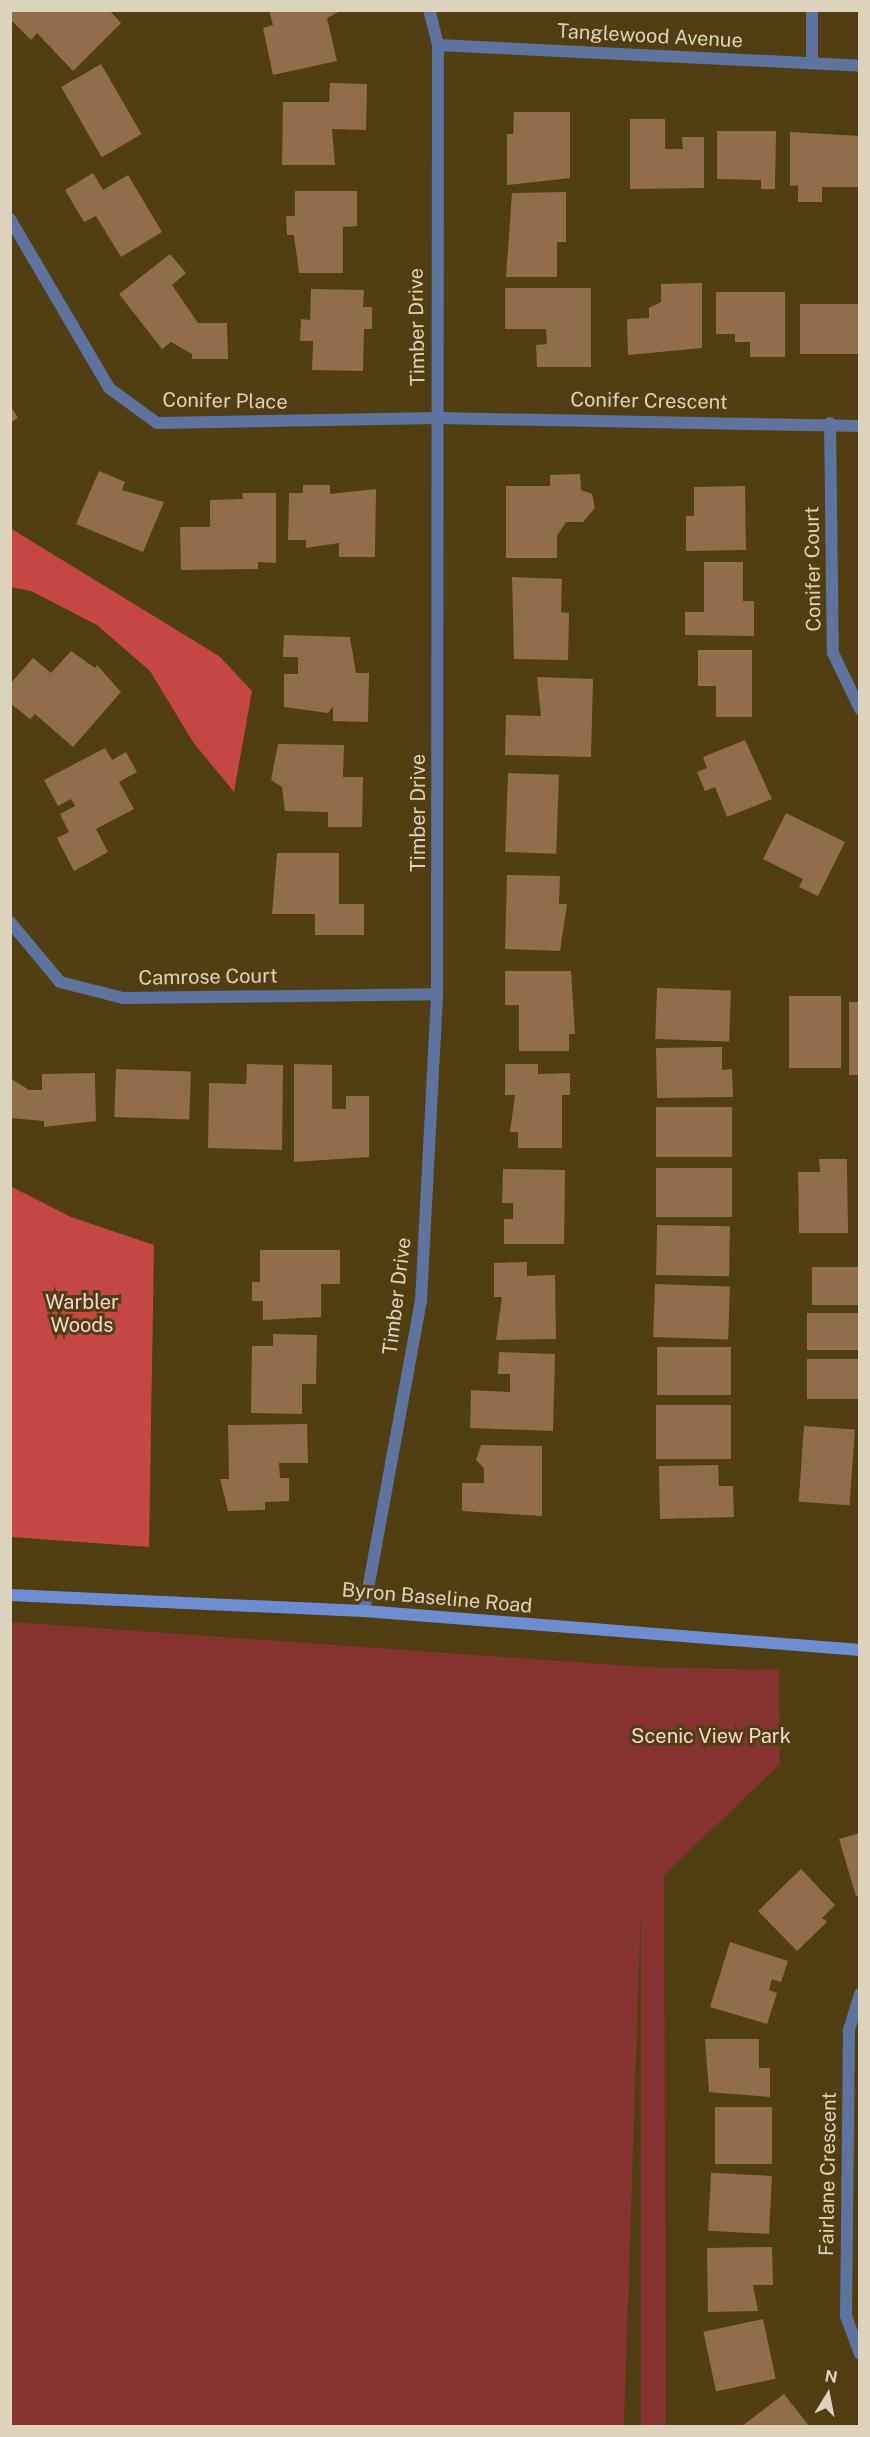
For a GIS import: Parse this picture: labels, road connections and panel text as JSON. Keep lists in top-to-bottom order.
{
  "streets": {
    "main road": ["Byron Baseline Road"],
    "street": [
      "Tanglewood Avenue",
      "Timber Drive",
      "Conifer Place",
      "Conifer Crescent",
      "Conifer Court",
      "Camrose Court",
      "Fairlane Crescent"
    ]
  },
  "crossings": [
    ["Tanglewood Avenue", "Timber Drive"],
    ["Timber Drive", "Conifer Place"],
    ["Timber Drive", "Conifer Crescent"],
    ["Timber Drive", "Camrose Court"],
    ["Timber Drive", "Byron Baseline Road"],
    ["Conifer Place", "Conifer Crescent"],
    ["Conifer Crescent", "Conifer Court"]
  ],
  "parks": ["Warbler Woods", "Scenic View Park"],
  "north": "top"
}
